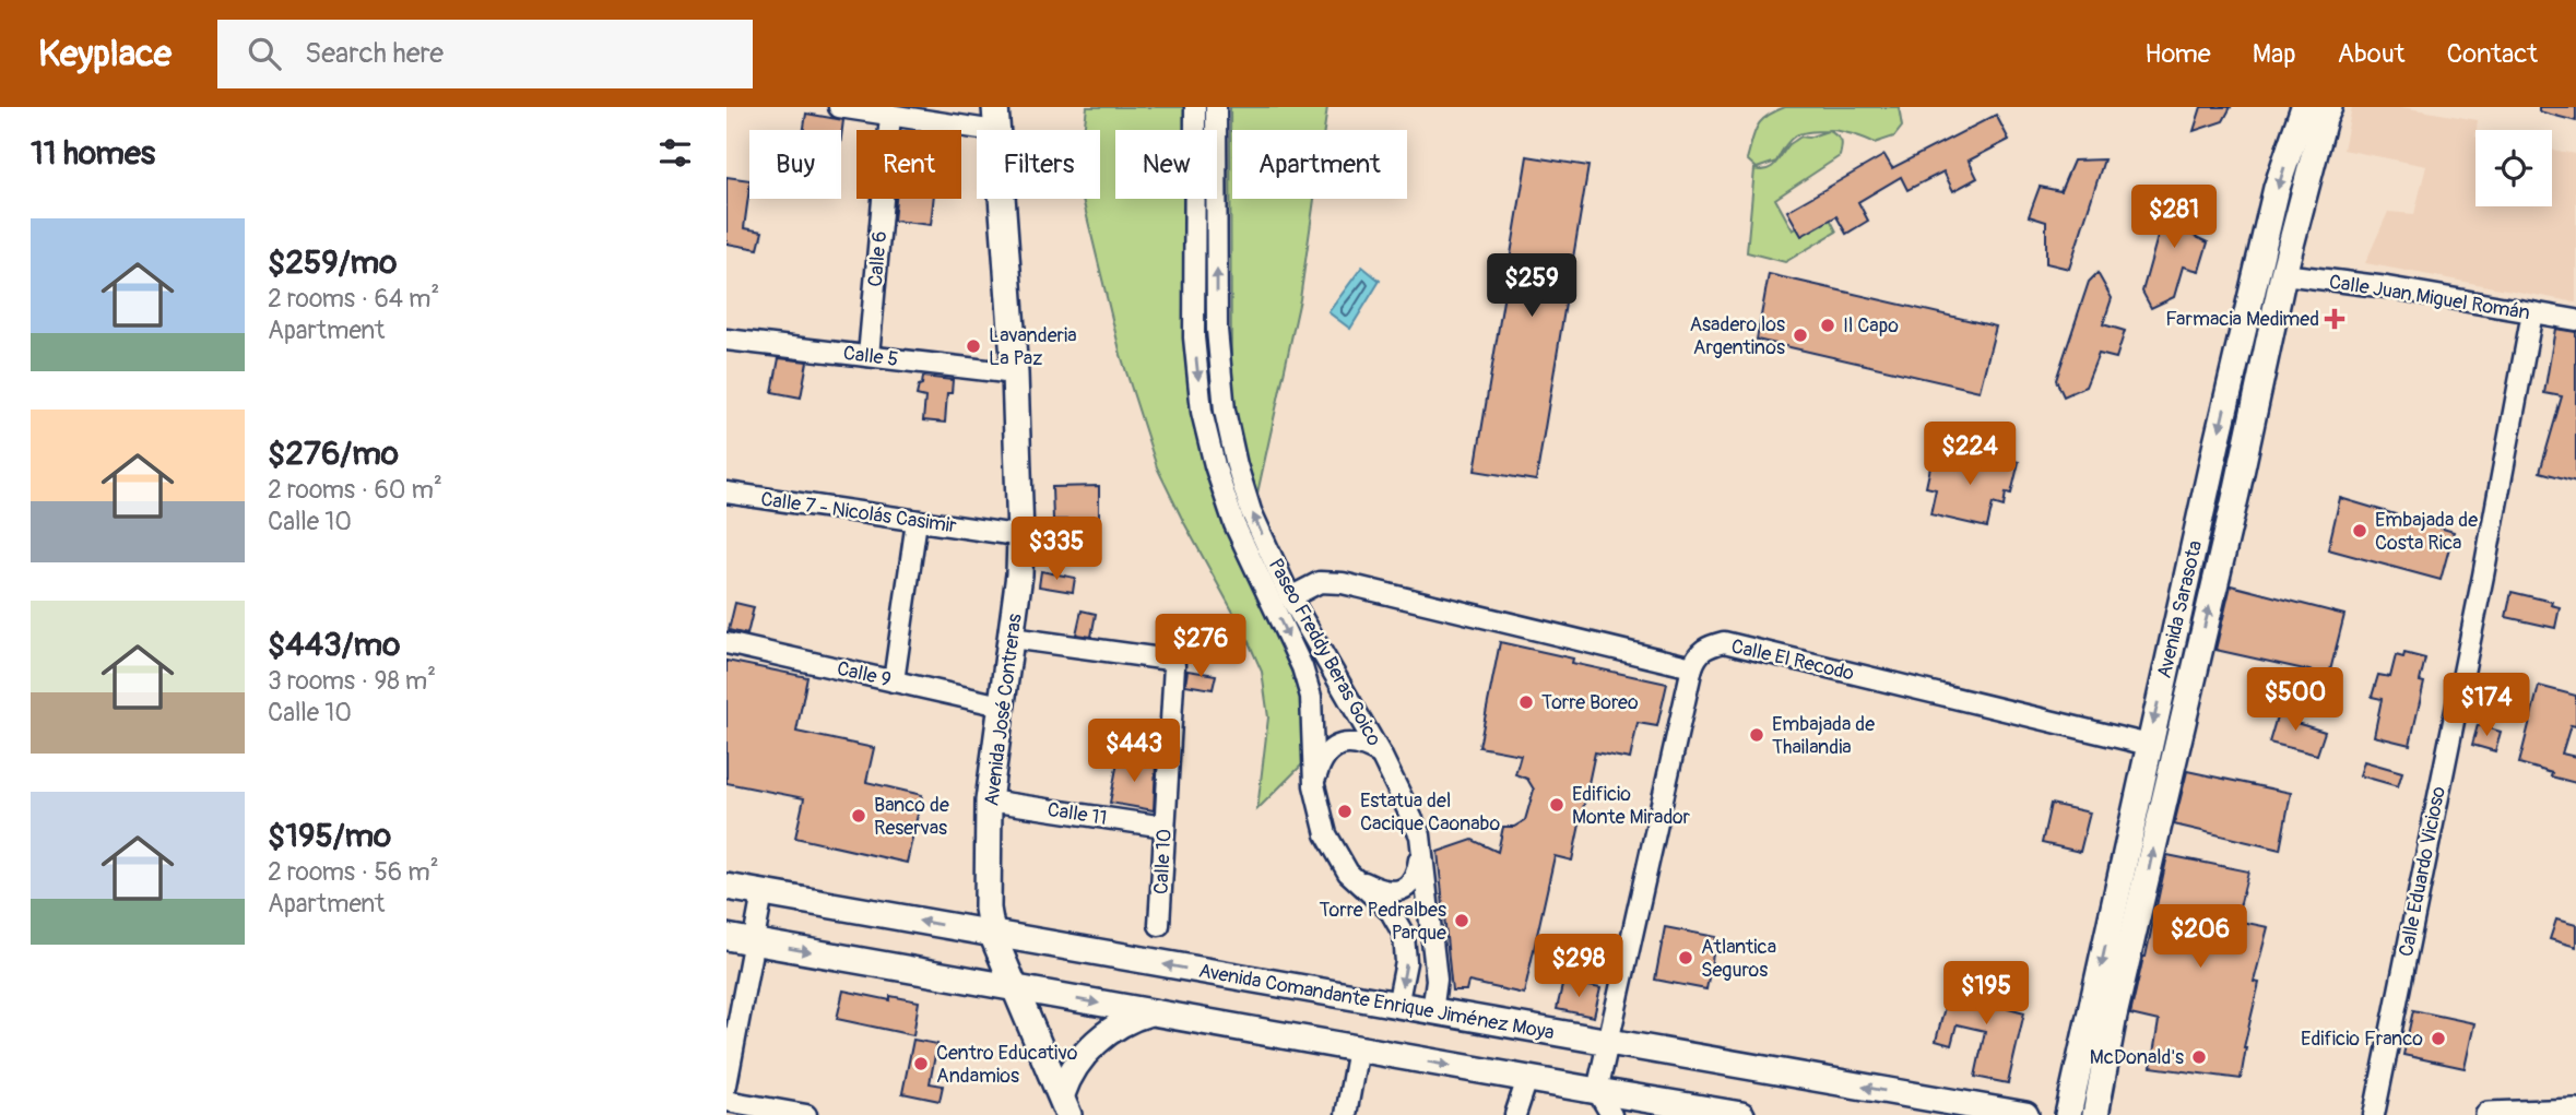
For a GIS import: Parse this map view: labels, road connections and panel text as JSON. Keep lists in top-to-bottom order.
{
  "streets": {
    "main road": ["Avenida Sarasota", "Avenida José Contreras", "Avenida Comandante Enrique Jiménez Moya"],
    "street": [
      "Calle 6",
      "Calle Juan Miguel Román",
      "Calle 5",
      "Calle 7 - Nicolás Casimir",
      "Paseo Freddy Beras Goico",
      "Calle El Recodo",
      "Calle 9",
      "Calle 11",
      "Calle 10",
      "Calle Eduardo Vicioso"
    ]
  },
  "crossings": [
    ["Calle 6", "Calle 5"],
    ["Calle Juan Miguel Román", "Avenida Sarasota"],
    ["Calle Juan Miguel Román", "Calle Eduardo Vicioso"],
    ["Calle 5", "Avenida José Contreras"],
    ["Calle 7 - Nicolás Casimir", "Avenida José Contreras"],
    ["Avenida Sarasota", "Calle El Recodo"],
    ["Paseo Freddy Beras Goico", "Avenida Comandante Enrique Jiménez Moya"],
    ["Calle 9", "Avenida José Contreras"],
    ["Avenida José Contreras", "Calle 11"],
    ["Avenida José Contreras", "Calle 10"],
    ["Avenida José Contreras", "Avenida Comandante Enrique Jiménez Moya"],
    ["Calle 11", "Calle 10"]
  ],
  "places": {
    "health": ["Farmacia Medimed"],
    "other": [
      "Il Capo",
      "Asadero los Argentinos",
      "Lavanderia La Paz",
      "Embajada de Costa Rica",
      "Torre Boreo",
      "Embajada de Thailandia",
      "Edificio Monte Mirador",
      "Estatua del Cacique Caonabo",
      "Banco de Reservas",
      "Torre Pedralbes Parque",
      "Atlantica Seguros",
      "Edificio Franco",
      "McDonald's",
      "Centro Educativo Andamios"
    ]
  },
  "page": {
    "header": "Keyplace",
    "search": "Search here",
    "nav": [
      "Home",
      "Map",
      "About",
      "Contact"
    ],
    "heading": "11 homes",
    "chip": [
      "Buy",
      "Rent",
      "Filters",
      "New",
      "Apartment"
    ],
    "price": [
      "$281",
      "$259",
      "$224",
      "$335",
      "$276",
      "$500",
      "$174",
      "$443",
      "$206",
      "$298",
      "$195"
    ],
    "list": [
      {
        "name": "$259/mo",
        "note": "2 rooms · 64 m² · Apartment"
      },
      {
        "name": "$276/mo",
        "note": "2 rooms · 60 m² · Calle 10"
      },
      {
        "name": "$443/mo",
        "note": "3 rooms · 98 m² · Calle 10"
      },
      {
        "name": "$195/mo",
        "note": "2 rooms · 56 m² · Apartment"
      }
    ]
  }
}
